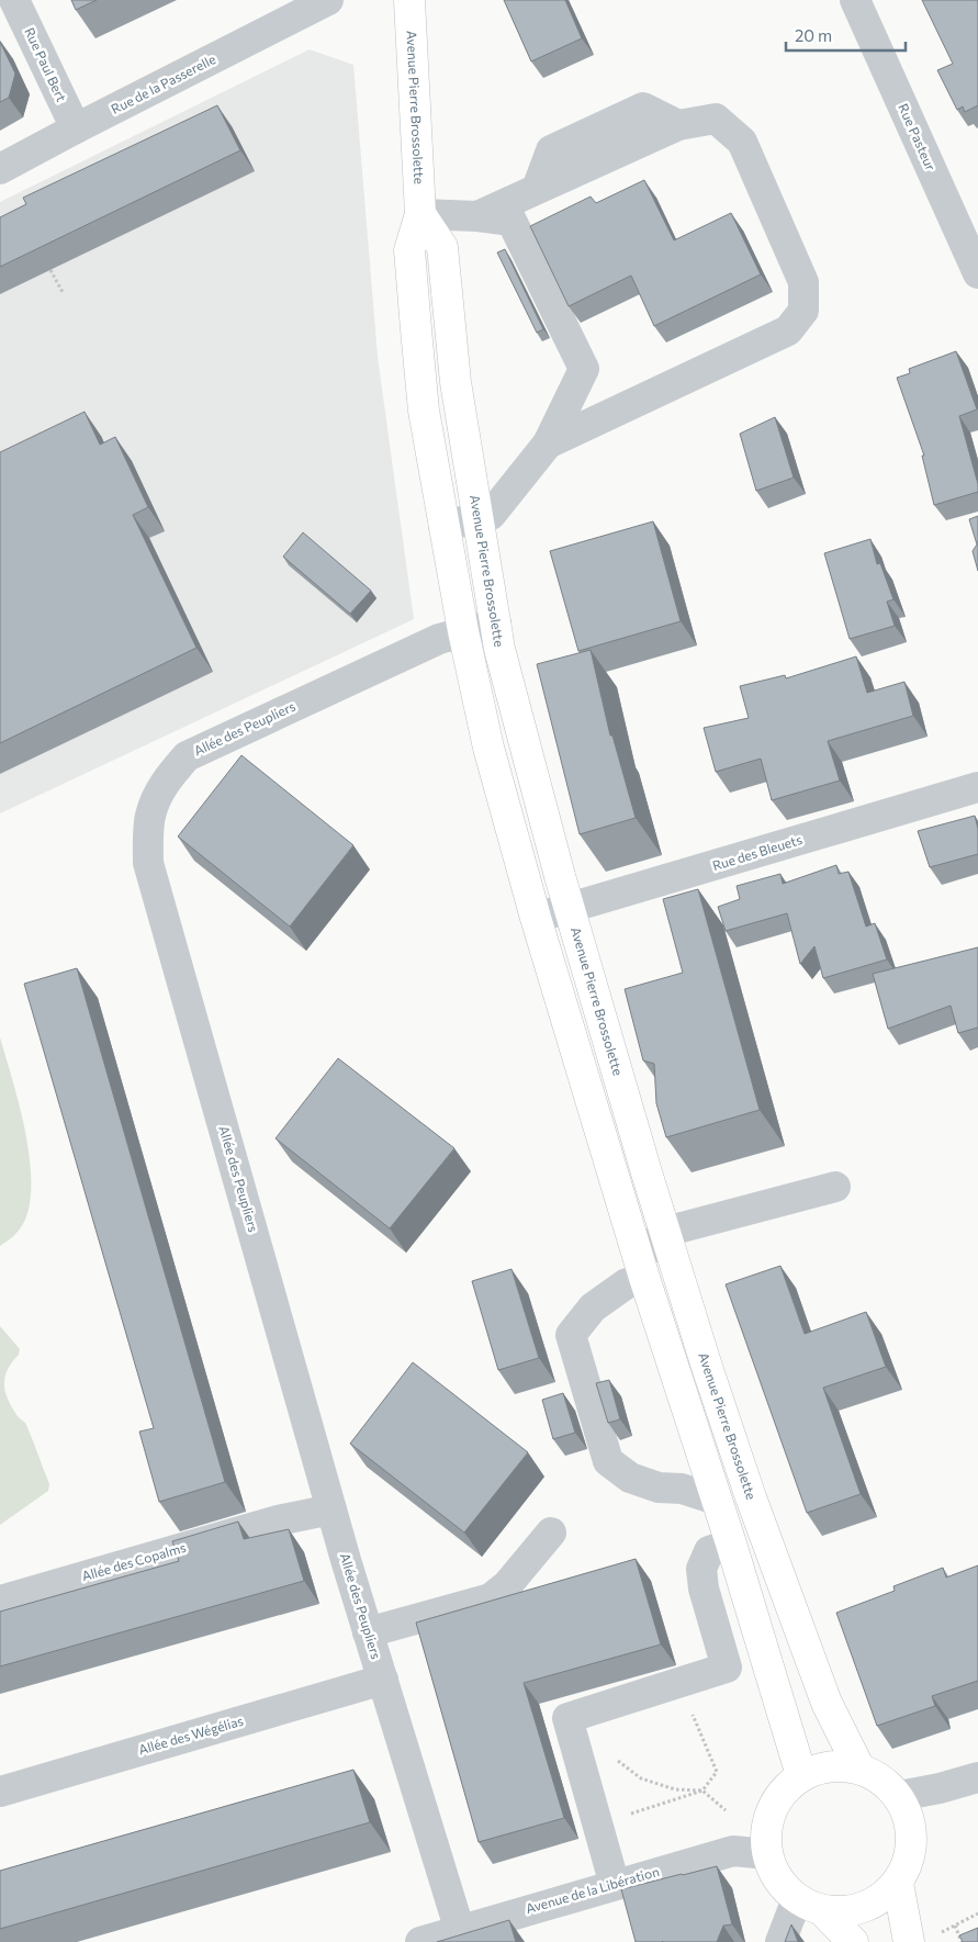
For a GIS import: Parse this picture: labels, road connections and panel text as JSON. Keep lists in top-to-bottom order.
{
  "streets": {
    "main road": ["Avenue Pierre Brossolette"],
    "street": [
      "Rue Paul Bert",
      "Rue de la Passerelle",
      "Rue Pasteur",
      "Allée des Peupliers",
      "Rue des Bleuets",
      "Allée des Copalms",
      "Allée des Wégélias",
      "Avenue de la Libération"
    ]
  },
  "crossings": [
    ["Rue Paul Bert", "Rue de la Passerelle"],
    ["Avenue Pierre Brossolette", "Allée des Peupliers"],
    ["Avenue Pierre Brossolette", "Rue des Bleuets"],
    ["Avenue Pierre Brossolette", "Avenue de la Libération"],
    ["Allée des Peupliers", "Allée des Copalms"],
    ["Allée des Peupliers", "Allée des Wégélias"],
    ["Allée des Peupliers", "Avenue de la Libération"]
  ],
  "scale_bar": "20 m"
}
